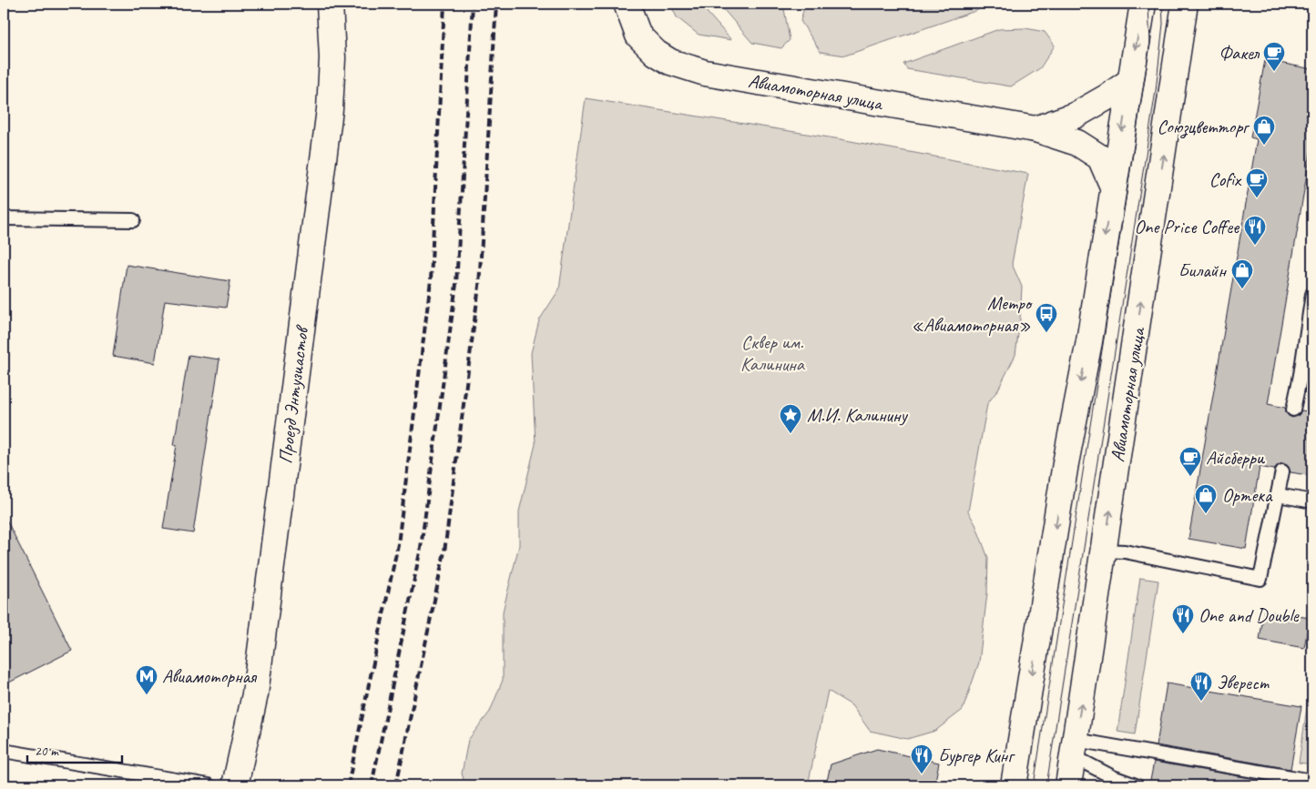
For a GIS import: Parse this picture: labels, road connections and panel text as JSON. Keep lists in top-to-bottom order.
{
  "streets": {
    "main road": ["Авиамоторная улица", "Проезд Энтузиастов"]
  },
  "parks": ["Сквер им. Калинина"],
  "places": {
    "cafe": ["Факел", "Cofix", "Айсберри"],
    "shop": ["Союзцветторг", "Билайн", "Ортека"],
    "restaurant": [
      "One Price Coffee",
      "One and Double",
      "Эверест",
      "Бургер Кинг"
    ],
    "bus stop": ["Метро «Авиамоторная»"],
    "place": ["М.И. Калинину"],
    "metro station": ["Авиамоторная"]
  },
  "scale_bar": "20 m"
}
